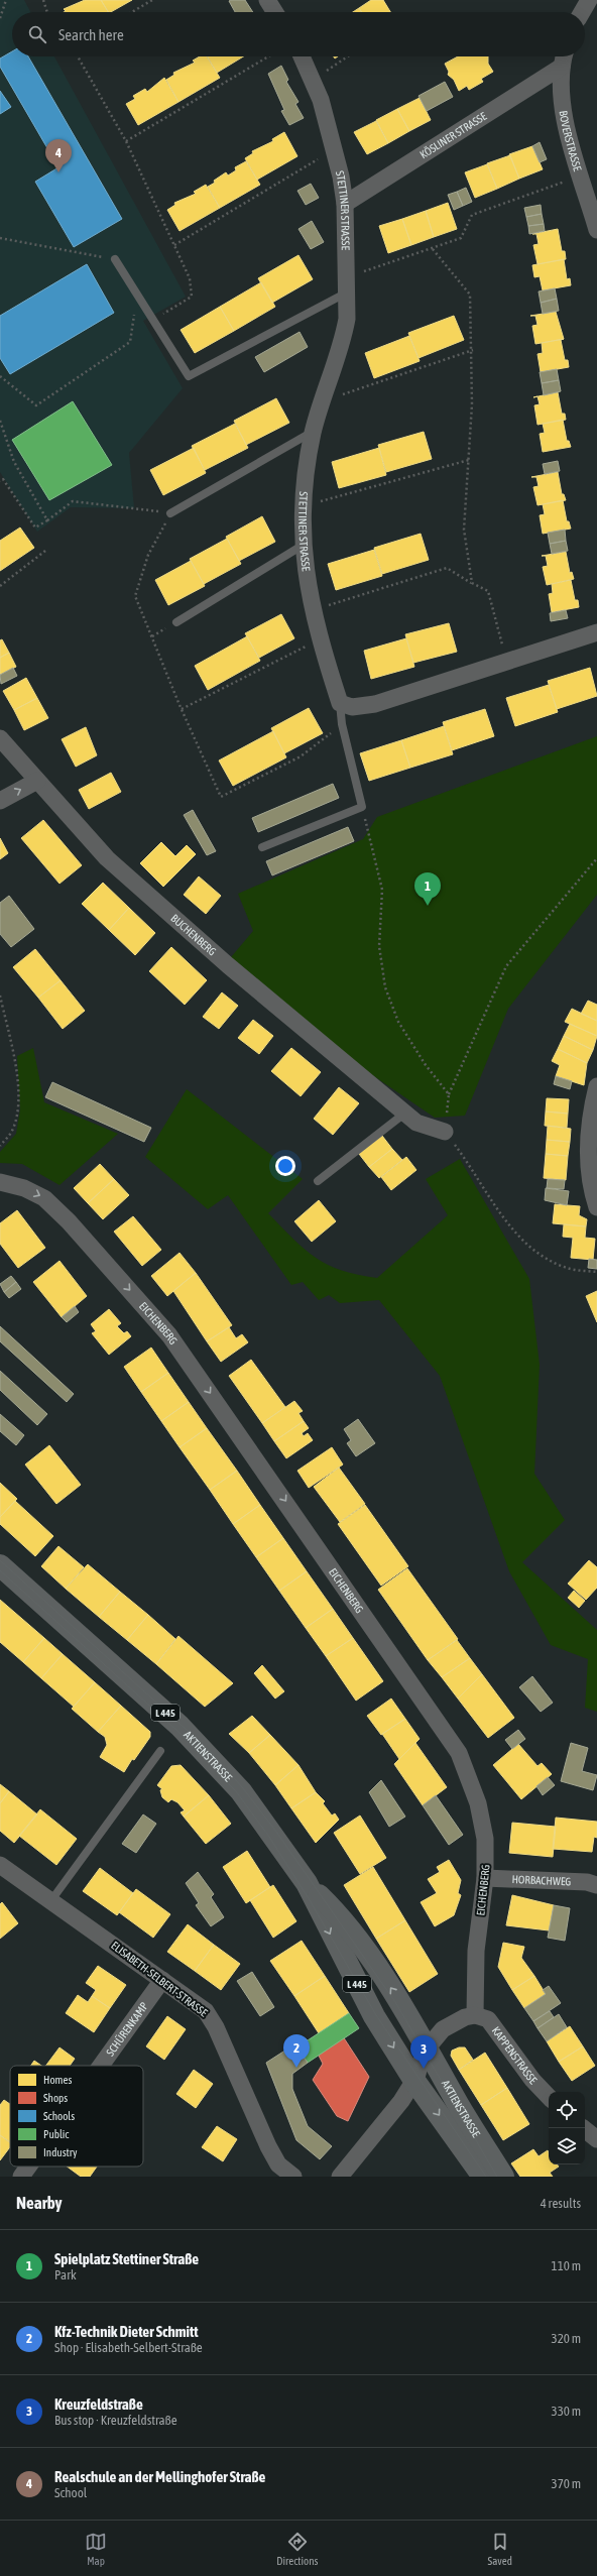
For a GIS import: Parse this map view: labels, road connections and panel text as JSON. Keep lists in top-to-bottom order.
{
  "streets": {
    "main road": ["L 445", "AKTIENSTRASSE"],
    "street": [
      "KÖSLINER STRASSE",
      "BOVERSTRASSE",
      "STETTINER STRASSE",
      "BUCHENBERG",
      "EICHENBERG",
      "HORBACHWEG",
      "ELISABETH-SELBERT-STRASSE",
      "SCHÜRENKAMP",
      "KAPPENSTRASSE"
    ]
  },
  "crossings": [
    ["KÖSLINER STRASSE", "BOVERSTRASSE"],
    ["KÖSLINER STRASSE", "STETTINER STRASSE"],
    ["EICHENBERG", "HORBACHWEG"],
    ["EICHENBERG", "KAPPENSTRASSE"],
    ["ELISABETH-SELBERT-STRASSE", "SCHÜRENKAMP"]
  ],
  "one_way": ["EICHENBERG"],
  "legend": [
    "Homes",
    "Shops",
    "Schools",
    "Public",
    "Industry"
  ],
  "page": {
    "search": "Search here",
    "pins": [
      "4",
      "1",
      "2",
      "3"
    ],
    "heading": ["Nearby", "4 results"],
    "list": [
      {
        "mark": "1",
        "name": "Spielplatz Stettiner Straße",
        "note": "Park",
        "value": "110 m"
      },
      {
        "mark": "2",
        "name": "Kfz-Technik Dieter Schmitt",
        "note": "Shop · Elisabeth-Selbert-Straße",
        "value": "320 m"
      },
      {
        "mark": "3",
        "name": "Kreuzfeldstraße",
        "note": "Bus stop · Kreuzfeldstraße",
        "value": "330 m"
      },
      {
        "mark": "4",
        "name": "Realschule an der Mellinghofer Straße",
        "note": "School",
        "value": "370 m"
      }
    ],
    "nav": ["Map", "Directions", "Saved"]
  }
}
